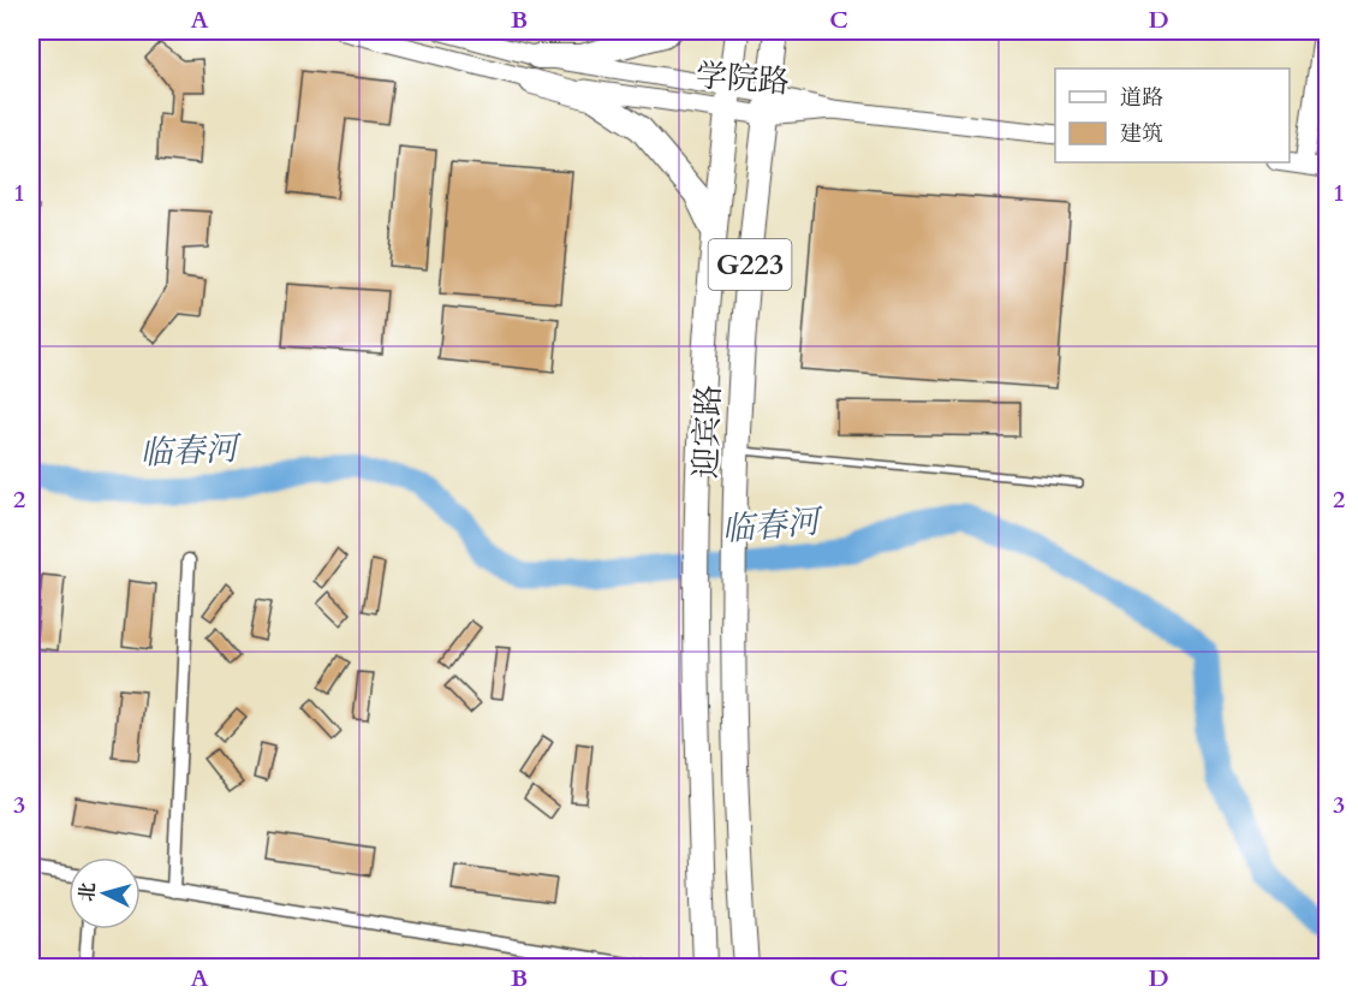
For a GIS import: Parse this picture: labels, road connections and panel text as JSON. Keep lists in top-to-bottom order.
{
  "streets": {
    "highway": ["G223", "迎宾路"],
    "main road": ["学院路"]
  },
  "crossings": [
    ["学院路", "迎宾路"]
  ],
  "water": ["临春河"],
  "legend": ["道路", "建筑"],
  "north": "left",
  "grid": {
    "columns": [
      "A",
      "B",
      "C",
      "D"
    ],
    "rows": ["1", "2", "3"]
  }
}
